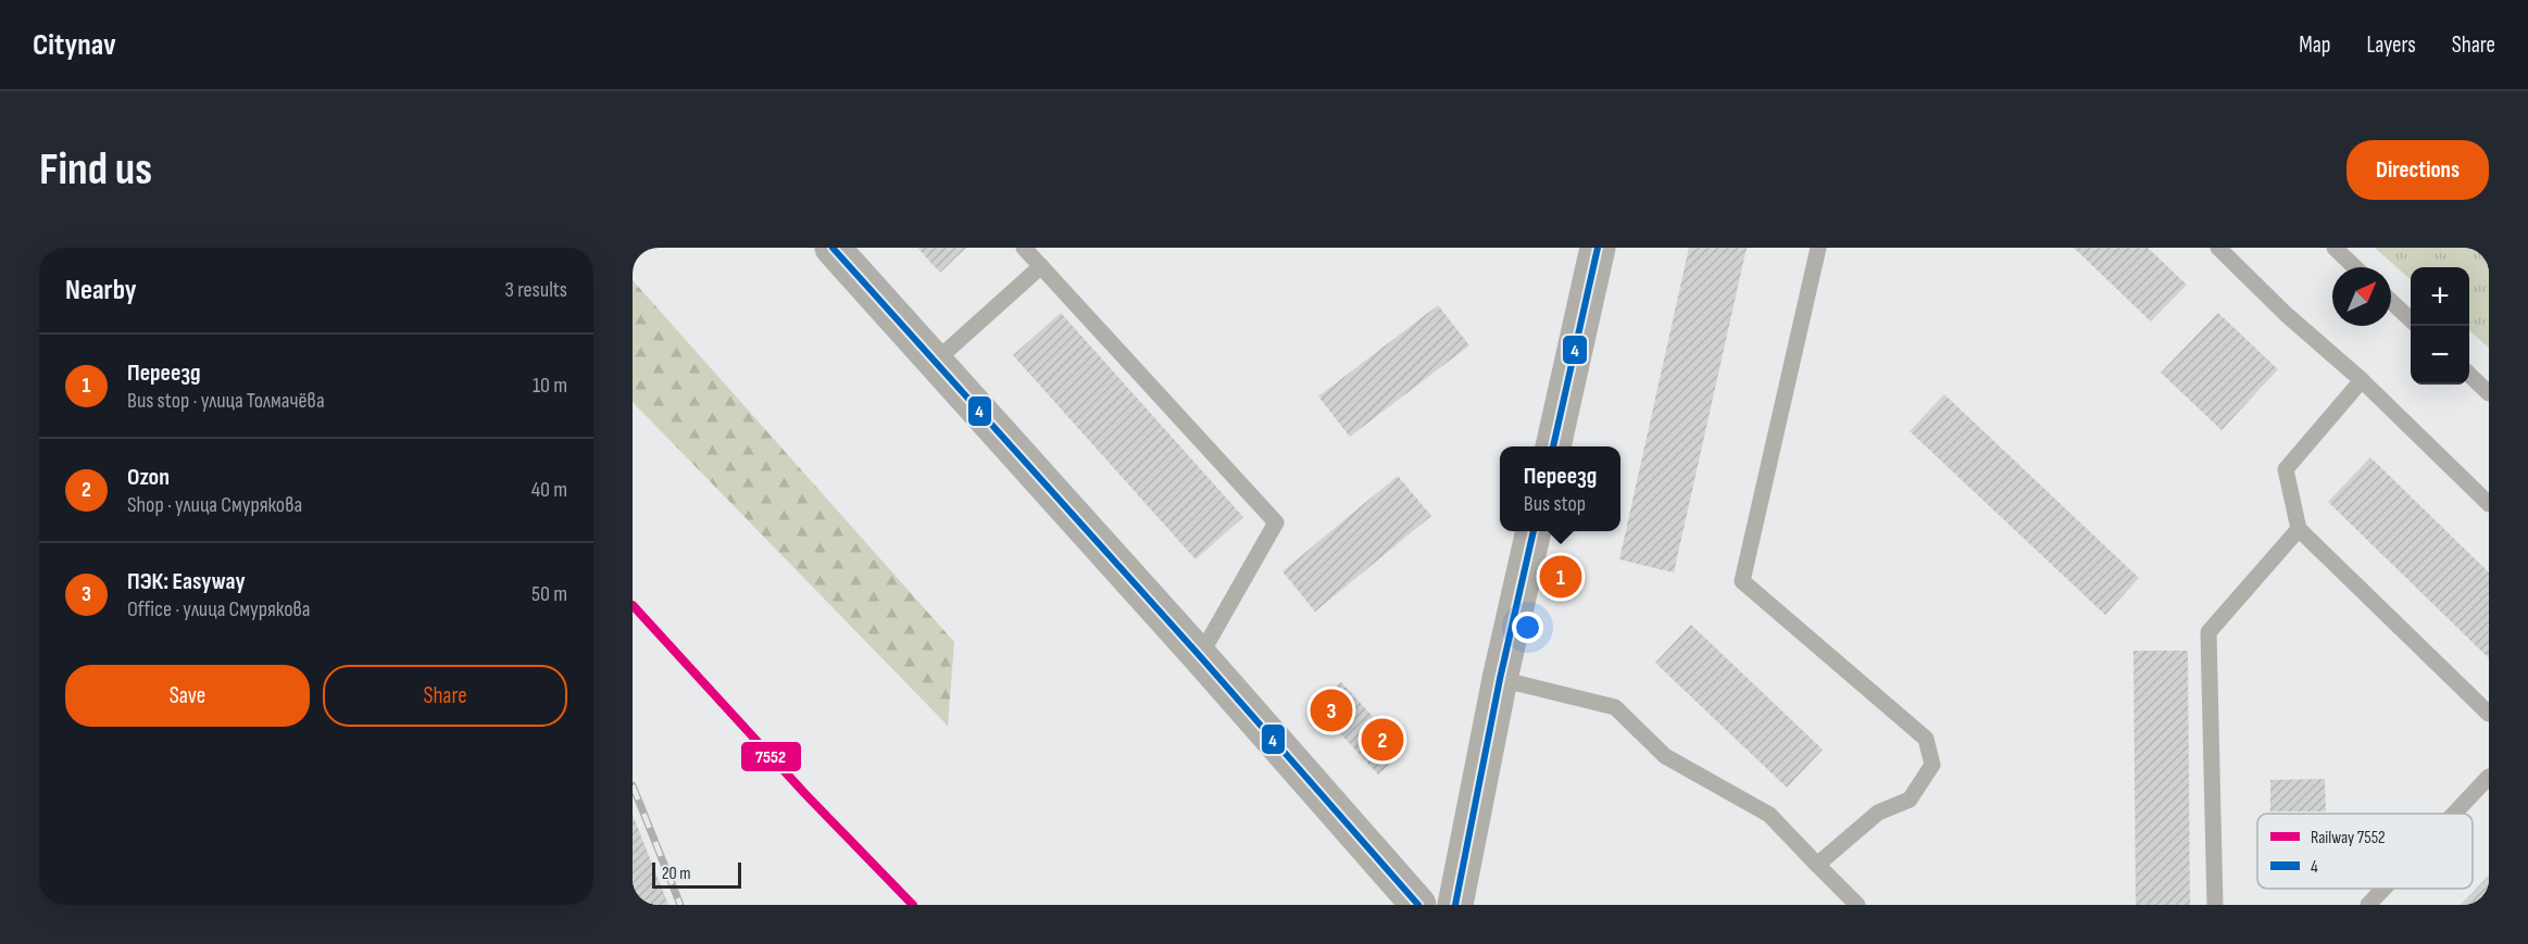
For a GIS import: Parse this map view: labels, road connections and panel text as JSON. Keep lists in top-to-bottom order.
{
  "lines": ["transit line 4", "rail line 7552"],
  "legend": ["Railway 7552", "4"],
  "scale_bar": "20 m",
  "north": "top right",
  "page": {
    "header": "Citynav",
    "nav": ["Map", "Layers", "Share"],
    "buttons": [
      "Directions",
      ["Save", "Share"]
    ],
    "title": "Find us",
    "heading": ["Nearby", "3 results"],
    "map_buttons": ["+", "−"],
    "list": [
      {
        "mark": "1",
        "name": "Переезд",
        "note": "Bus stop · улица Толмачёва",
        "value": "10 m"
      },
      {
        "mark": "2",
        "name": "Ozon",
        "note": "Shop · улица Смурякова",
        "value": "40 m"
      },
      {
        "mark": "3",
        "name": "ПЭК: Easyway",
        "note": "Office · улица Смурякова",
        "value": "50 m"
      }
    ],
    "popup": ["Переезд", "Bus stop"],
    "pins": ["1", "3", "2"],
    "scale": "20 m"
  }
}
